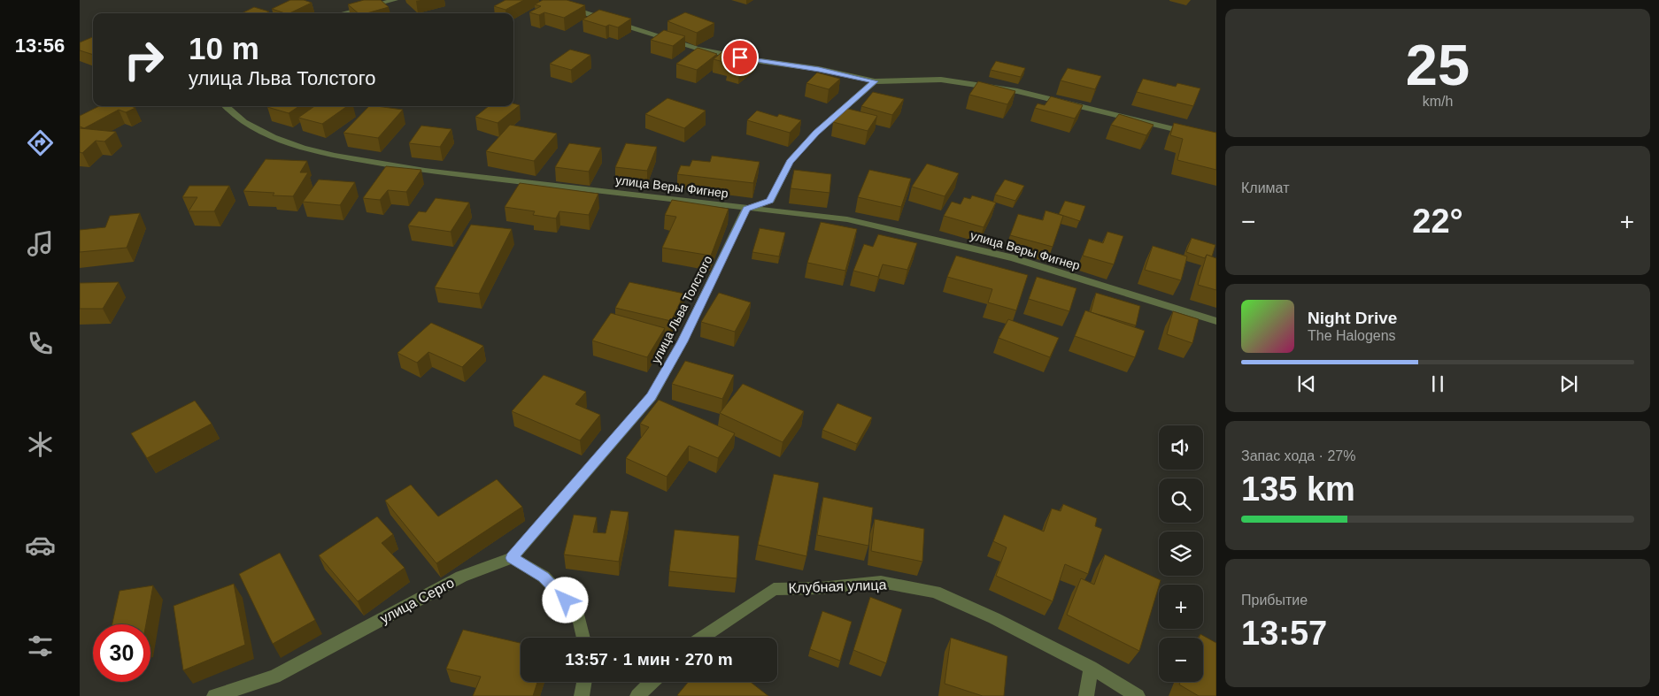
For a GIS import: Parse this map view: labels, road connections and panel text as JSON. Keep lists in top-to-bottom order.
{
  "streets": {
    "street": [
      "улица Веры Фигнер",
      "улица Льва Толстого",
      "Клубная улица",
      "улица Серго"
    ]
  },
  "crossings": [
    ["улица Веры Фигнер", "улица Льва Толстого"],
    ["улица Льва Толстого", "улица Серго"]
  ],
  "page": {
    "tabs": "13:56",
    "tile": [
      ["25", "km/h"],
      "Климат",
      ["Запас хода · 27%", "135 km"],
      ["Прибытие", "13:57"]
    ],
    "turn": ["10 m", "улица Льва Толстого"],
    "heat": ["−", "22°", "+"],
    "song": ["Night Drive", "The Halogens"],
    "map_buttons": ["+", "−"],
    "limit": "30",
    "trip": "13:57 · 1 мин · 270 m"
  }
}
